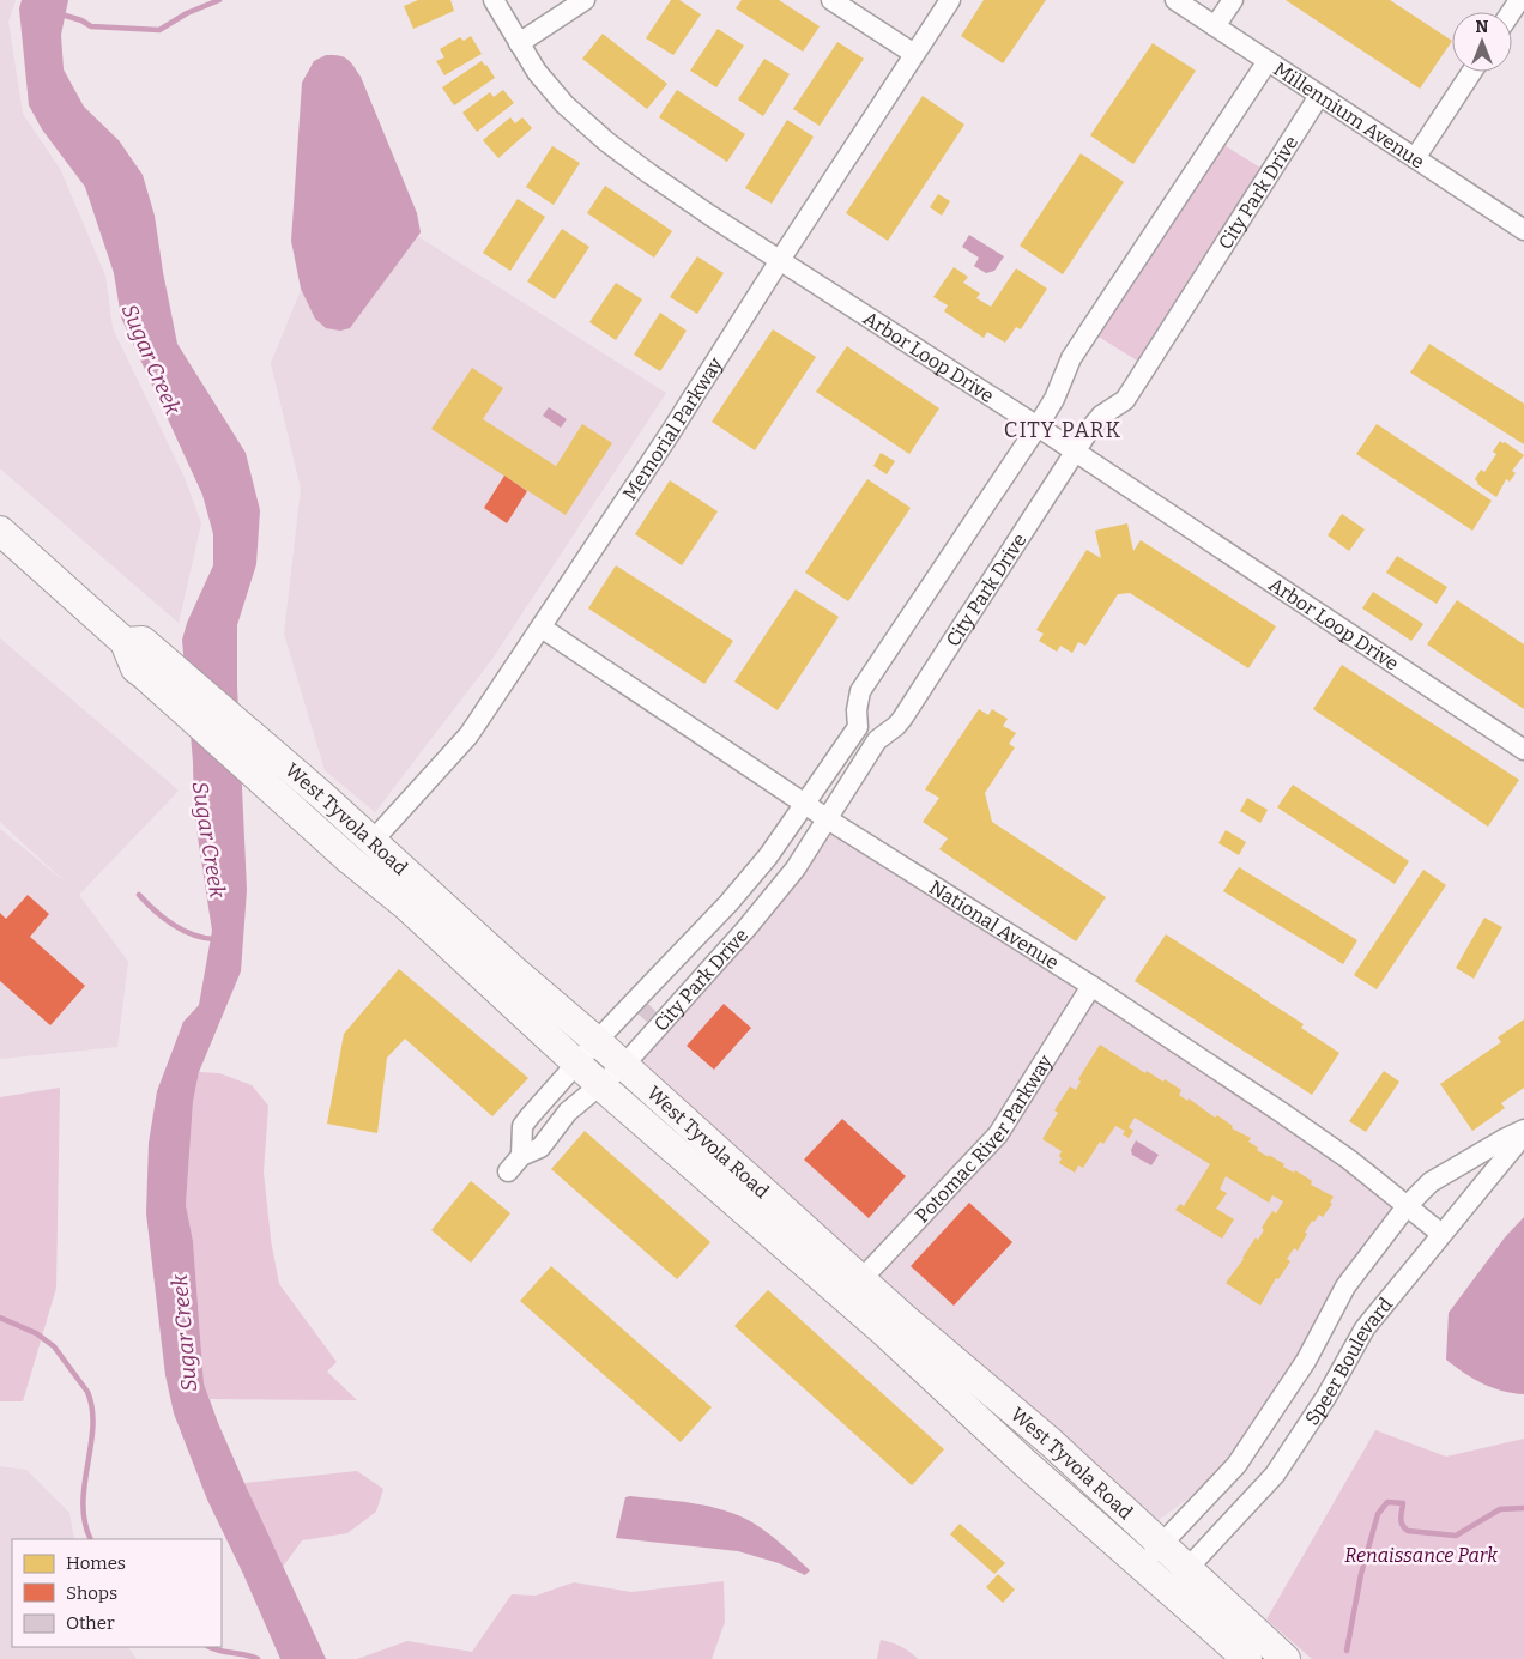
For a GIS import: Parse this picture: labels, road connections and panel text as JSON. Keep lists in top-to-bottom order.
{
  "streets": {
    "main road": ["West Tyvola Road"],
    "street": [
      "Millennium Avenue",
      "City Park Drive",
      "Arbor Loop Drive",
      "Memorial Parkway",
      "National Avenue",
      "Potomac River Parkway",
      "Speer Boulevard"
    ]
  },
  "crossings": [
    ["Millennium Avenue", "City Park Drive"],
    ["City Park Drive", "Arbor Loop Drive"],
    ["City Park Drive", "West Tyvola Road"],
    ["City Park Drive", "National Avenue"],
    ["Arbor Loop Drive", "Memorial Parkway"],
    ["Memorial Parkway", "West Tyvola Road"],
    ["Memorial Parkway", "National Avenue"],
    ["West Tyvola Road", "Potomac River Parkway"],
    ["West Tyvola Road", "Speer Boulevard"],
    ["National Avenue", "Potomac River Parkway"],
    ["National Avenue", "Speer Boulevard"]
  ],
  "districts": ["CITY PARK"],
  "water": ["Sugar Creek"],
  "parks": ["Renaissance Park"],
  "legend": ["Homes", "Shops", "Other"],
  "north": "top"
}
